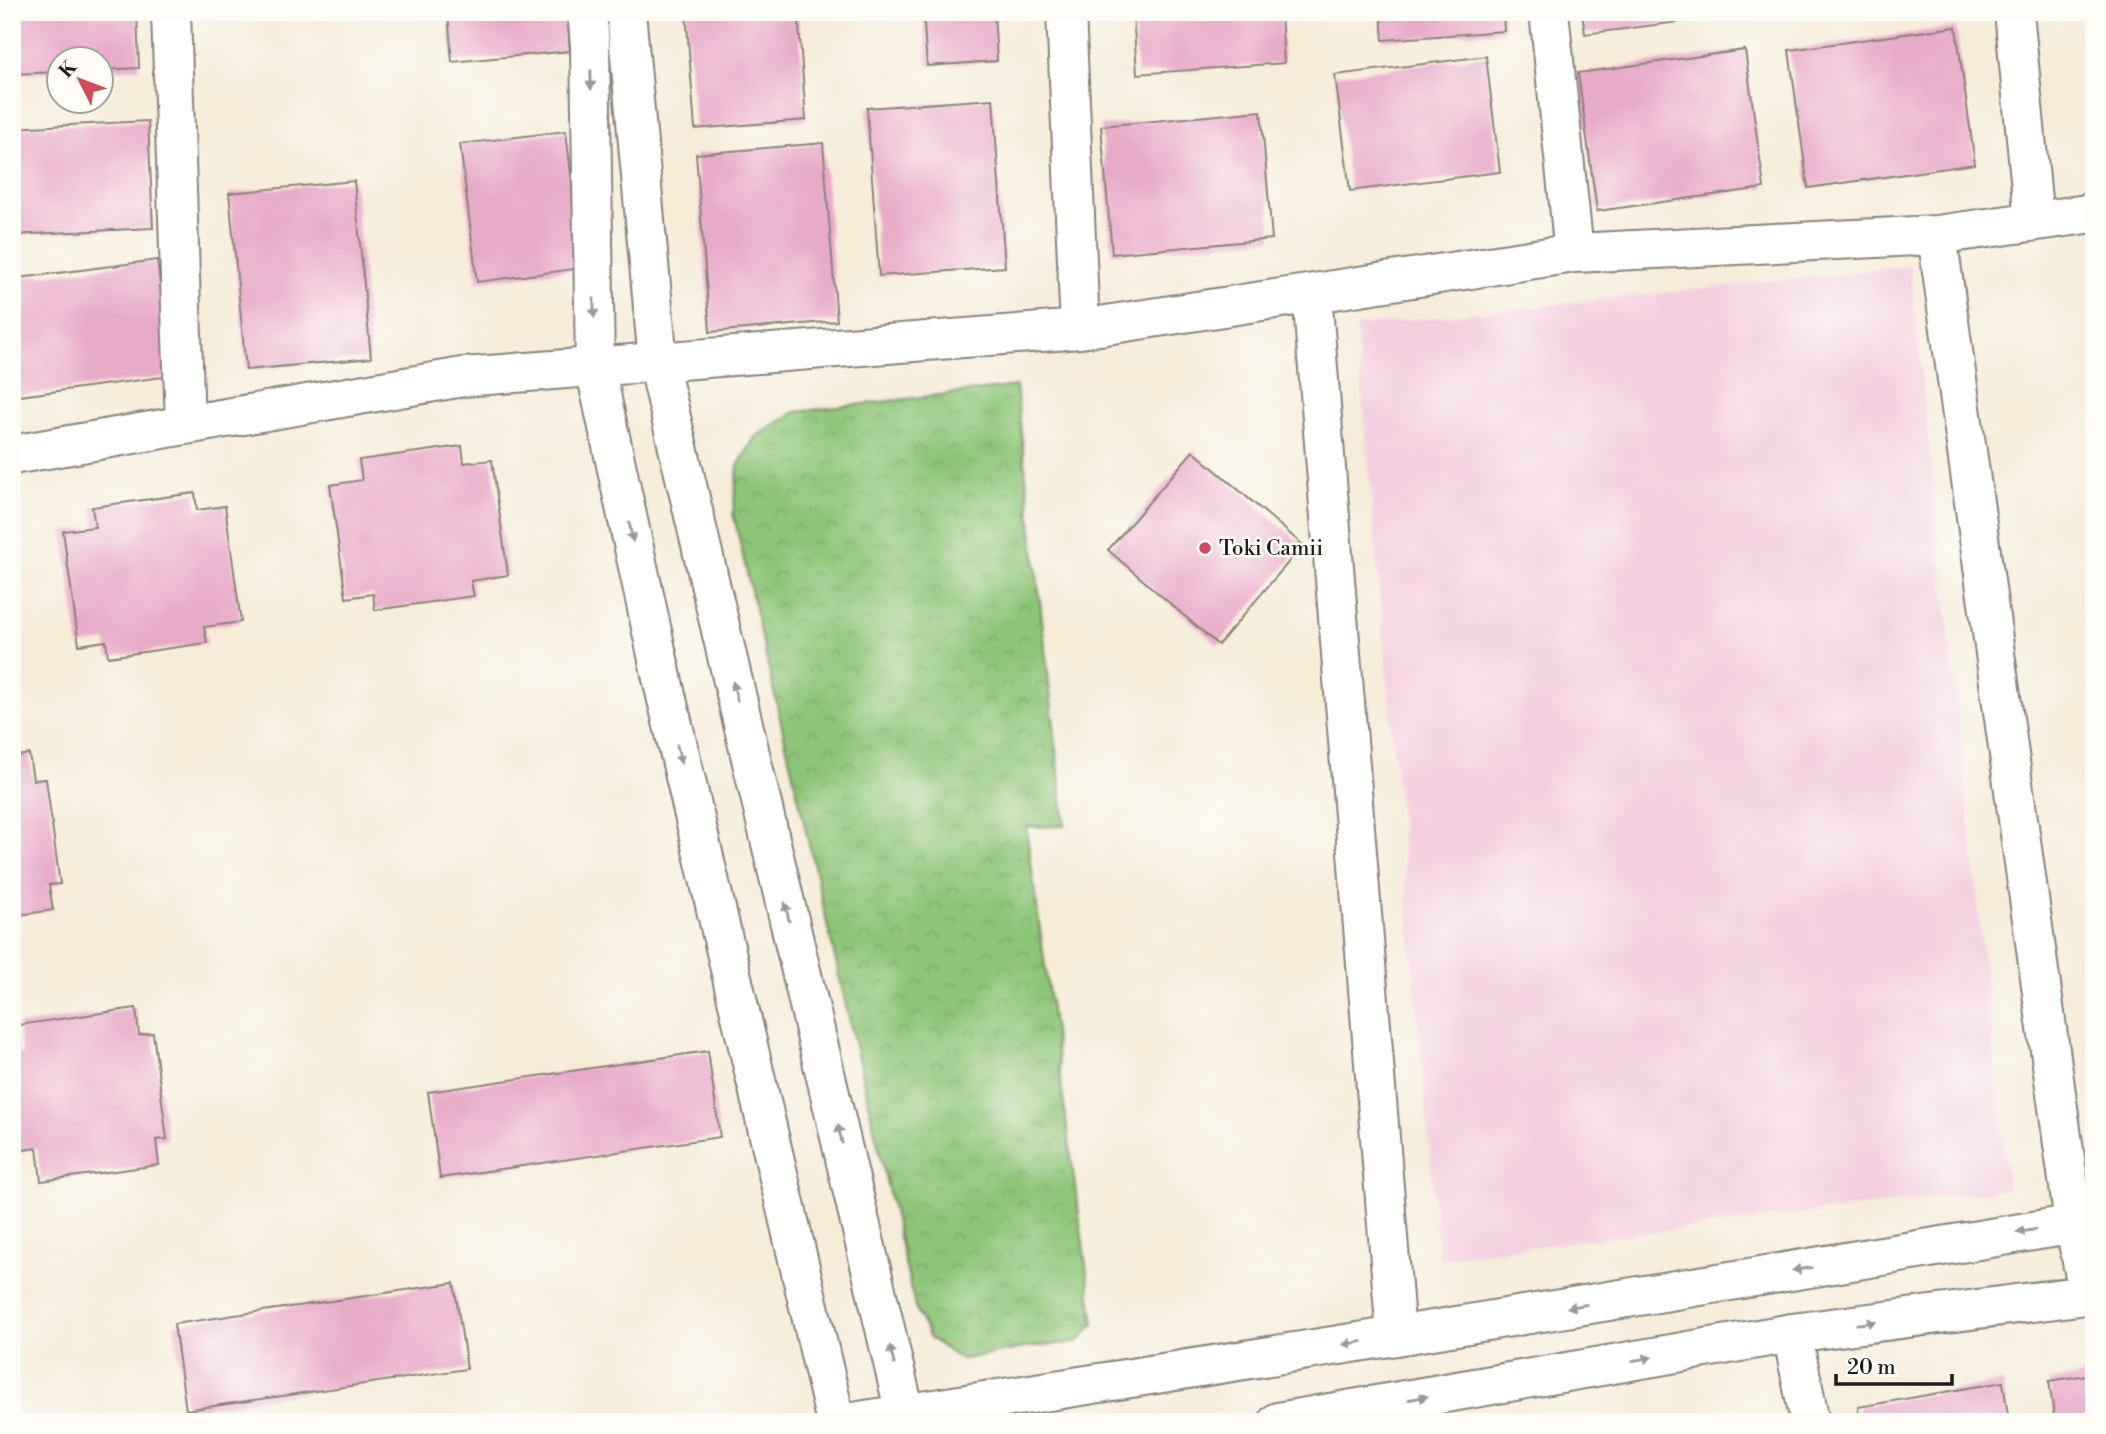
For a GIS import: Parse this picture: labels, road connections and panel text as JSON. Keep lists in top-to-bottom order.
{
  "places": ["Toki Camii"],
  "scale_bar": "20 m",
  "north": "top left"
}
